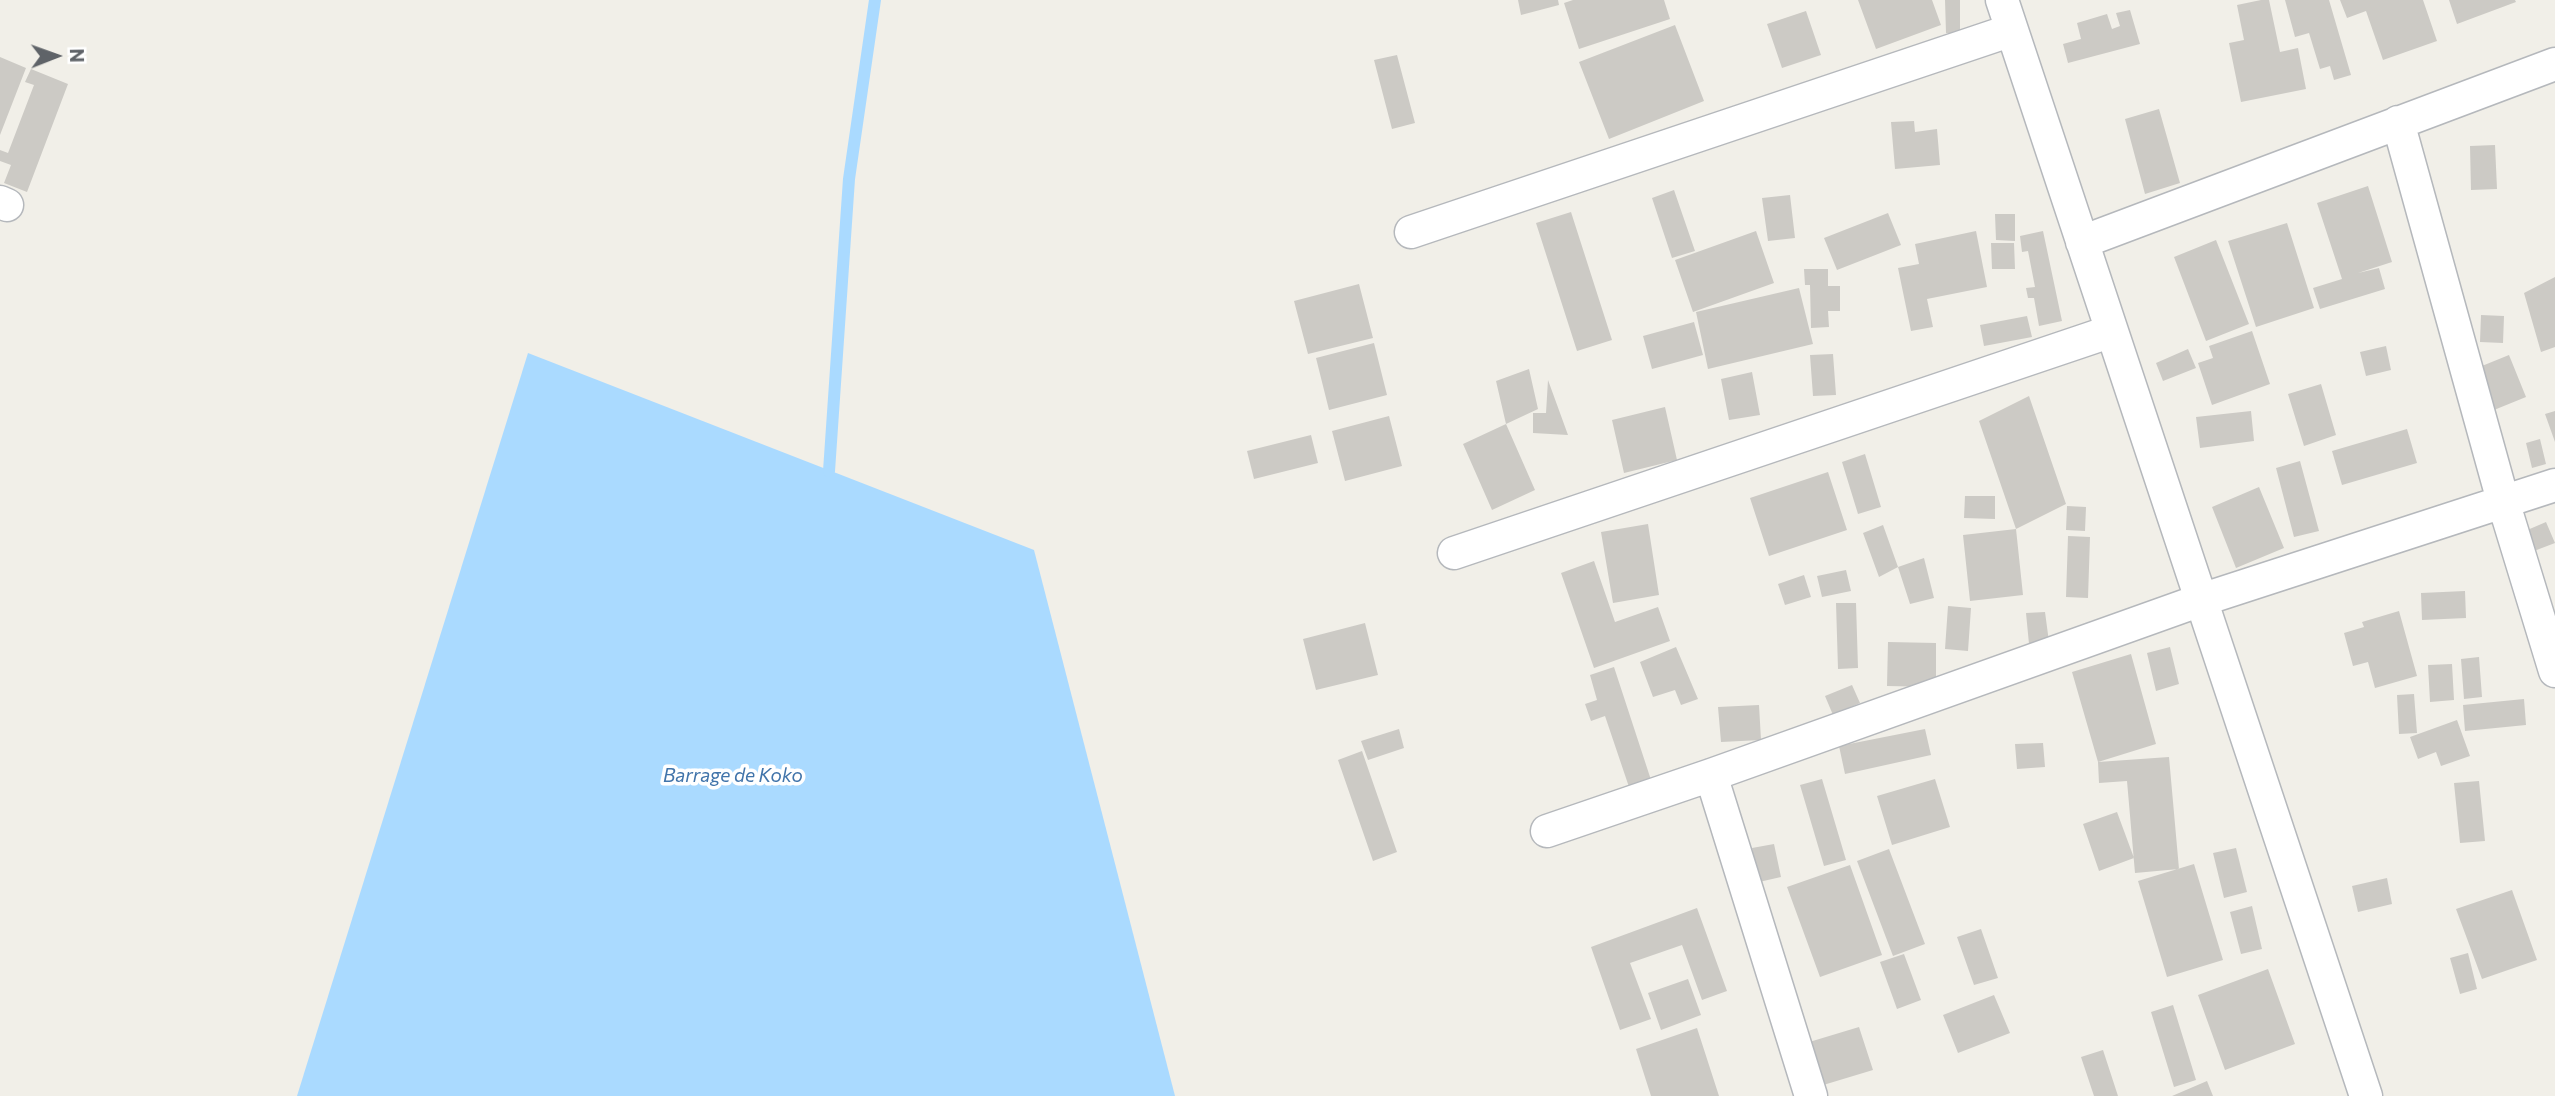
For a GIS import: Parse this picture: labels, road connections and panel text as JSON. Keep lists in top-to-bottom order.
{
  "water": ["Barrage de Koko"],
  "north": "right"
}
